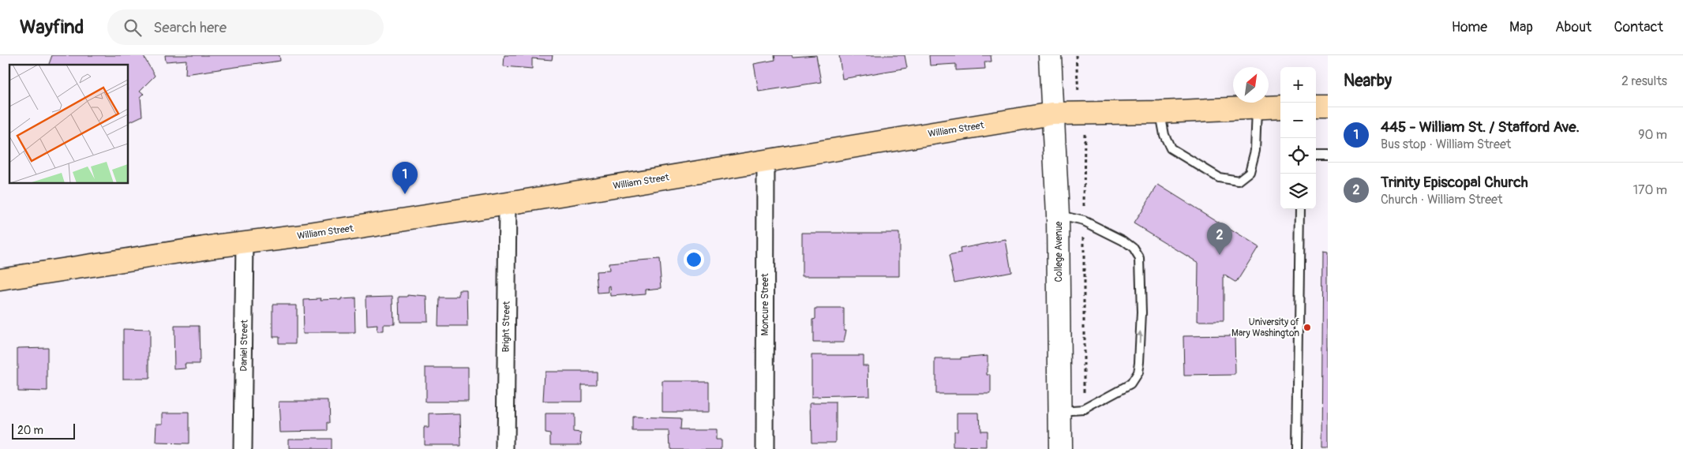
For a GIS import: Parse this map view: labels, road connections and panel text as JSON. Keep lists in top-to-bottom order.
{
  "streets": {
    "main road": ["William Street"],
    "street": [
      "College Avenue",
      "Moncure Street",
      "Bright Street",
      "Daniel Street"
    ]
  },
  "crossings": [
    ["William Street", "College Avenue"],
    ["William Street", "Moncure Street"],
    ["William Street", "Bright Street"],
    ["William Street", "Daniel Street"]
  ],
  "places": ["University of Mary Washington"],
  "scale_bar": "20 m",
  "north": "top right",
  "page": {
    "header": "Wayfind",
    "search": "Search here",
    "nav": [
      "Home",
      "Map",
      "About",
      "Contact"
    ],
    "heading": ["Nearby", "2 results"],
    "map_buttons": ["+", "−"],
    "list": [
      {
        "mark": "1",
        "name": "445 - William St. / Stafford Ave.",
        "note": "Bus stop · William Street",
        "value": "90 m"
      },
      {
        "mark": "2",
        "name": "Trinity Episcopal Church",
        "note": "Church · William Street",
        "value": "170 m"
      }
    ],
    "pins": ["1", "2"],
    "scale": "20 m"
  }
}
